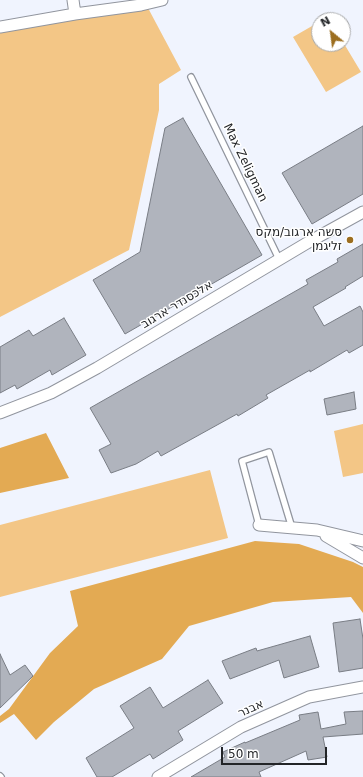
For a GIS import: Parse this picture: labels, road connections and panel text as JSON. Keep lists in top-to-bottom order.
{
  "streets": {
    "street": ["אלכסנדר ארגוב", "אבנר"],
    "lane": ["Max Zeligman"]
  },
  "crossings": [
    ["Max Zeligman", "אלכסנדר ארגוב"]
  ],
  "places": ["סשה ארגוב/מקס זליגמן"],
  "scale_bar": "50 m",
  "north": "top left"
}
